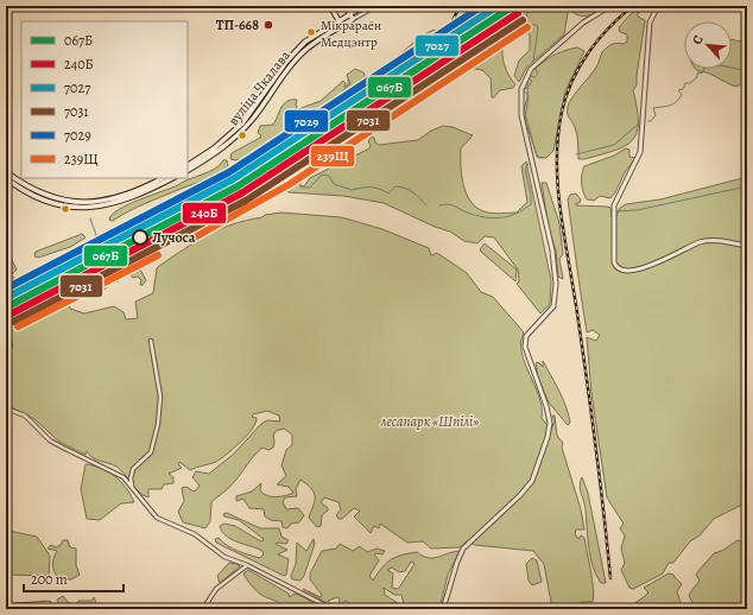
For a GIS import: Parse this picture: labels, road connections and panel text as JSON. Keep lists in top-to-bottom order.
{
  "streets": {
    "main road": ["вуліца Чкалава"]
  },
  "parks": ["лесапарк «Шпілі»"],
  "places": ["ТП-668", "Мікрараён Медцэнтр", "Лучоса"],
  "lines": [
    "transit line 067Б",
    "transit line 7027",
    "transit line 7029",
    "transit line 240Б",
    "transit line 7031",
    "transit line 239Щ"
  ],
  "legend": [
    "067Б",
    "240Б",
    "7027",
    "7031",
    "7029",
    "239Щ"
  ],
  "scale_bar": "200 m",
  "north": "top left"
}
